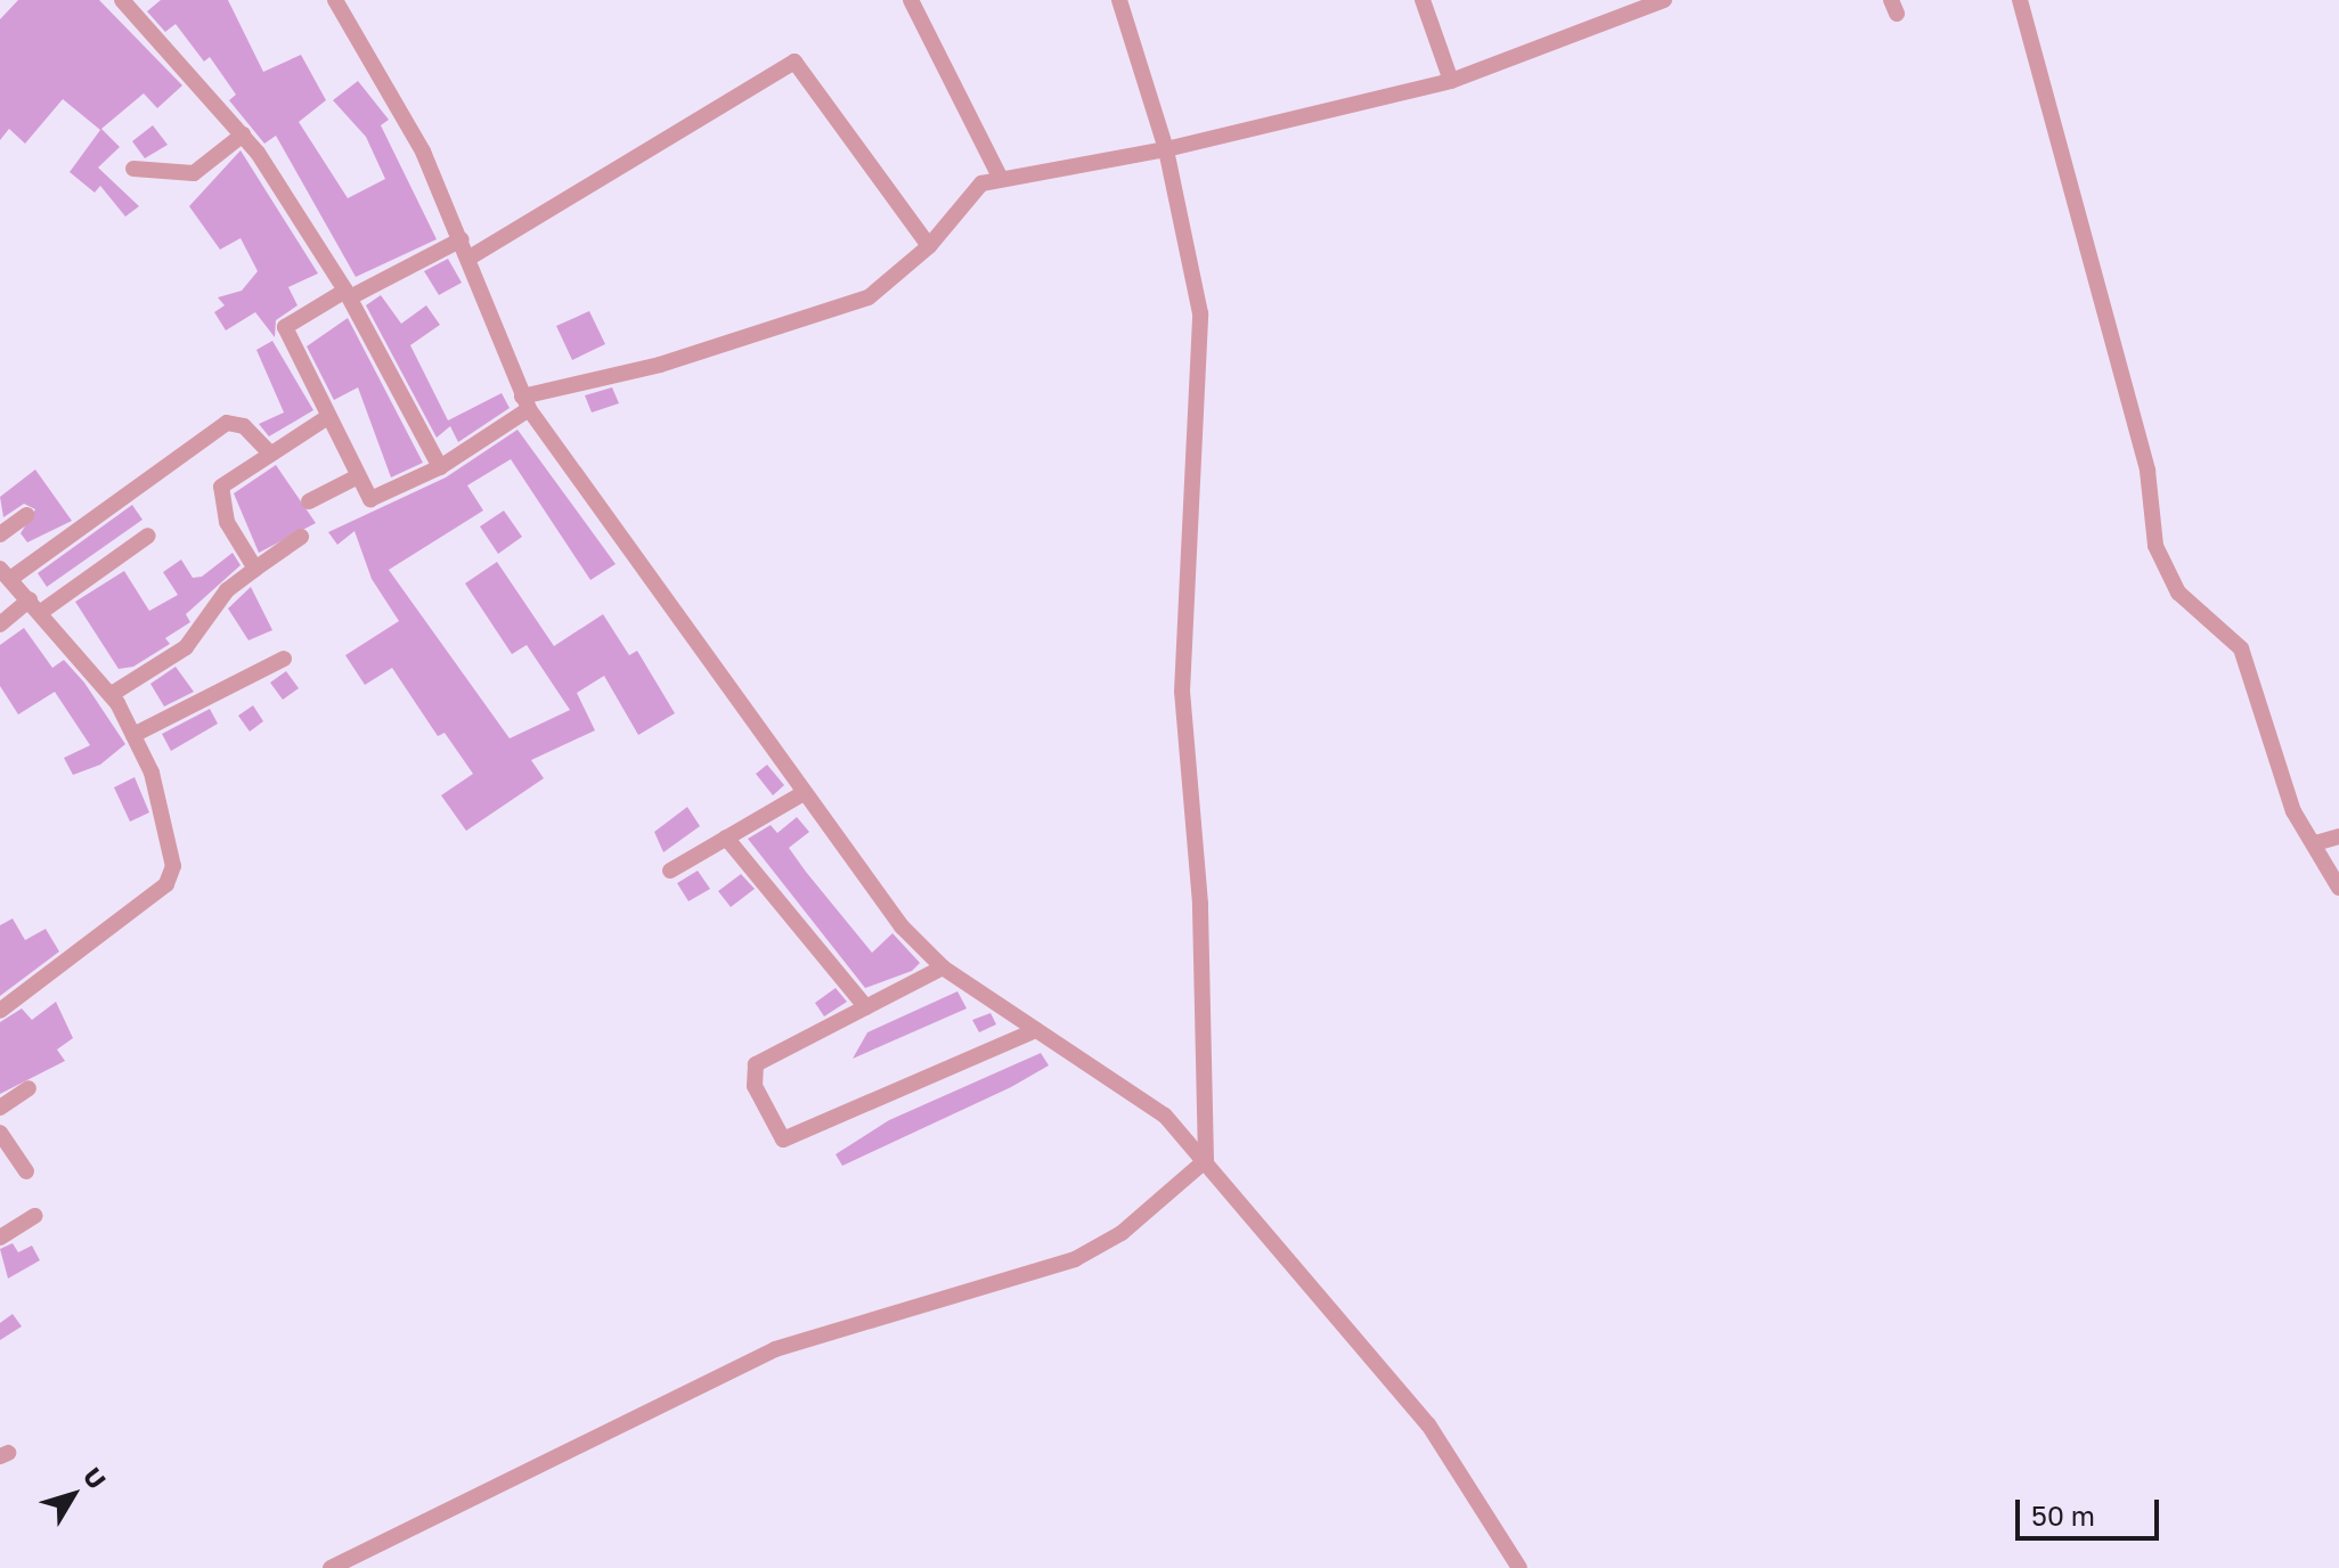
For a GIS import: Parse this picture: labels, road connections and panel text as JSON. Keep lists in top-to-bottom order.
{
  "scale_bar": "50 m",
  "north": "top right"
}
